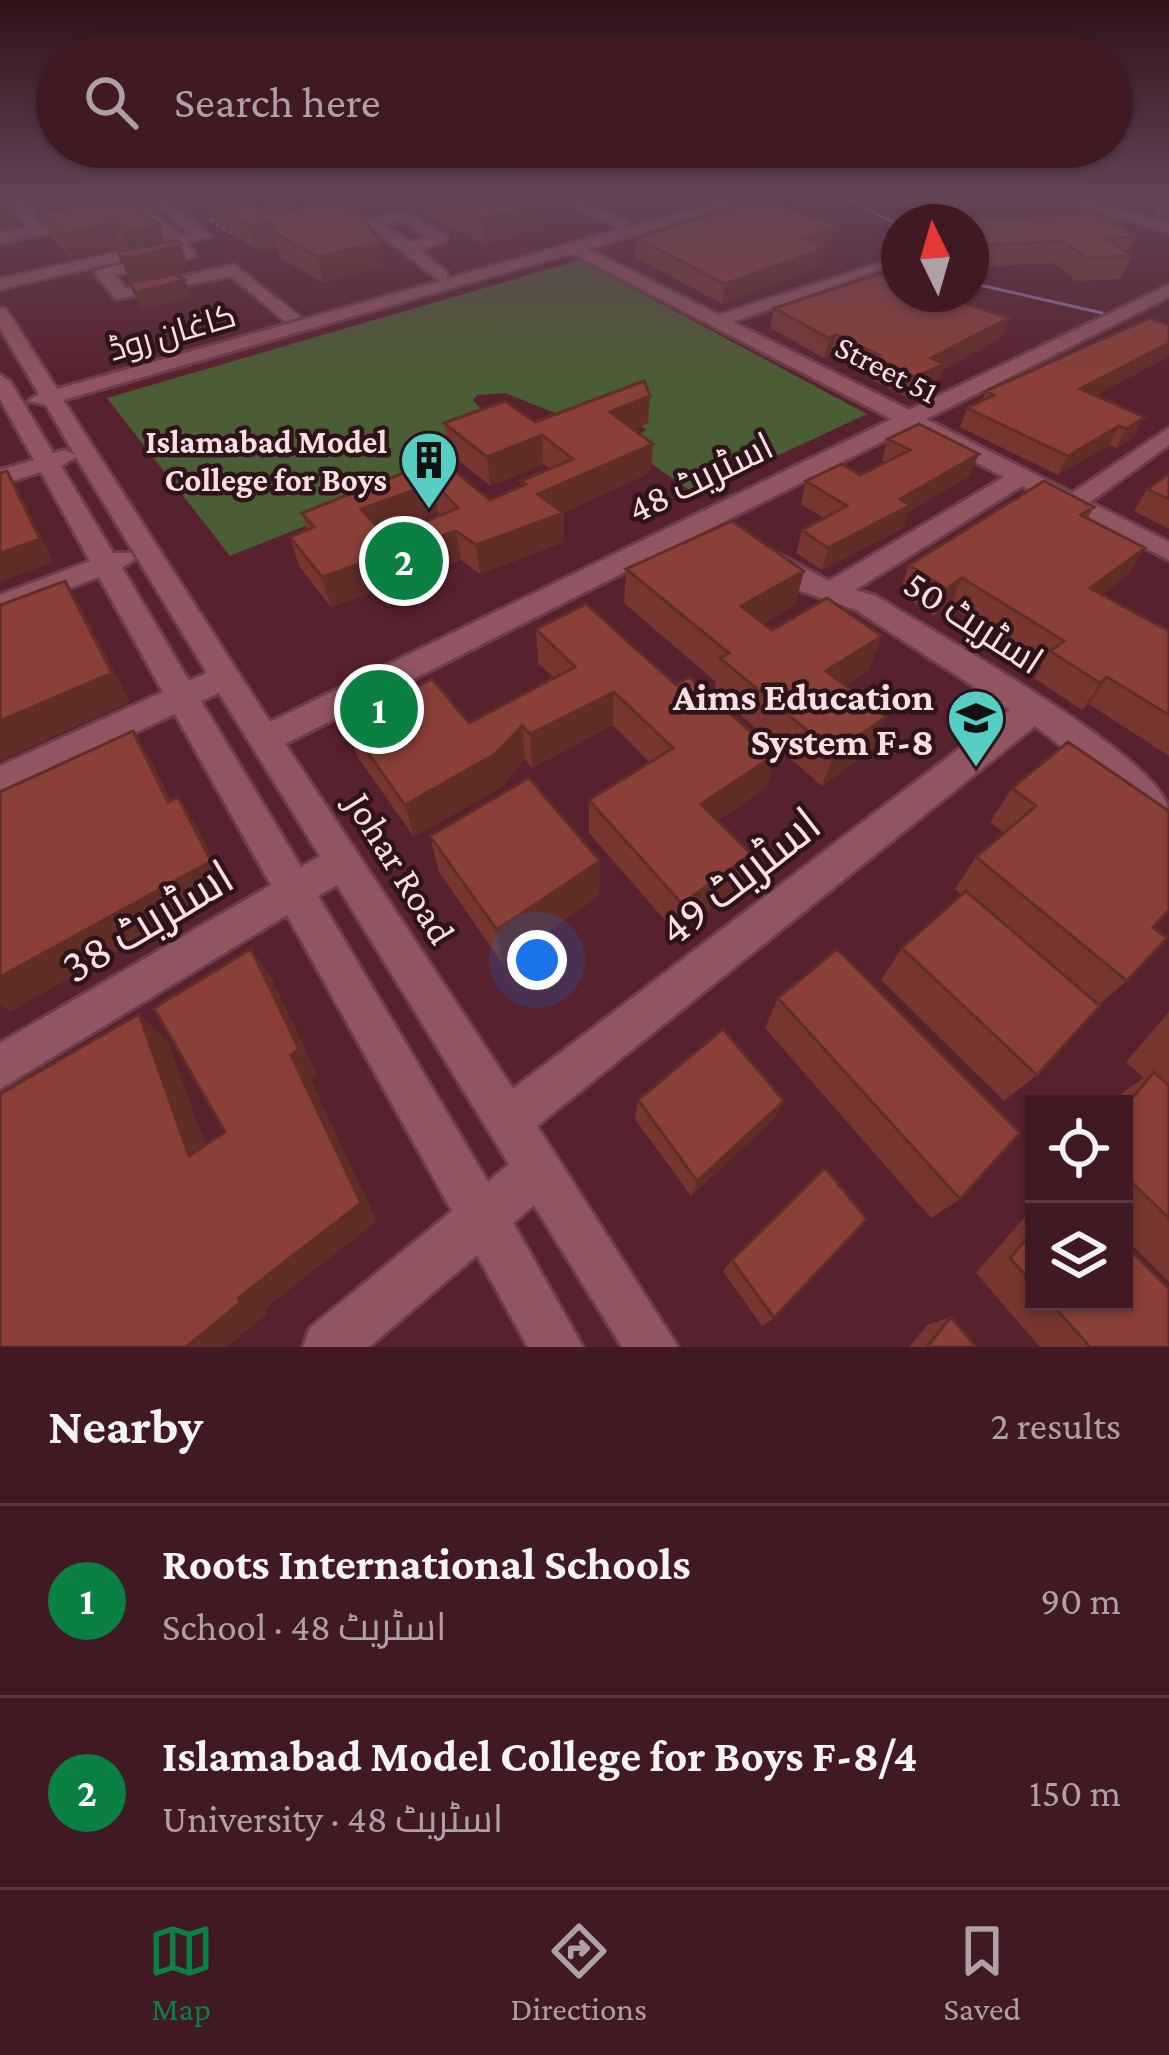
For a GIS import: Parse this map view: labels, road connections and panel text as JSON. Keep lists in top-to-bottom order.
{
  "streets": {
    "street": [
      "کاغان روڈ",
      "Street 51",
      "اسٹریٹ 48",
      "اسٹریٹ 50",
      "Johar Road",
      "اسٹریٹ 49",
      "اسٹریٹ 38"
    ]
  },
  "crossings": [
    ["کاغان روڈ", "Johar Road"],
    ["Street 51", "اسٹریٹ 48"],
    ["اسٹریٹ 48", "اسٹریٹ 50"],
    ["اسٹریٹ 48", "Johar Road"],
    ["اسٹریٹ 50", "اسٹریٹ 49"],
    ["Johar Road", "اسٹریٹ 49"],
    ["Johar Road", "اسٹریٹ 38"]
  ],
  "places": {
    "building": ["Islamabad Model College for Boys"],
    "school or university": ["Aims Education System F-8"]
  },
  "north": "top",
  "page": {
    "search": "Search here",
    "pins": ["2", "1"],
    "heading": ["Nearby", "2 results"],
    "list": [
      {
        "mark": "1",
        "name": "Roots International Schools",
        "note": "School · اسٹریٹ 48",
        "value": "90 m"
      },
      {
        "mark": "2",
        "name": "Islamabad Model College for Boys F-8/4",
        "note": "University · اسٹریٹ 48",
        "value": "150 m"
      }
    ],
    "nav": ["Map", "Directions", "Saved"]
  }
}
